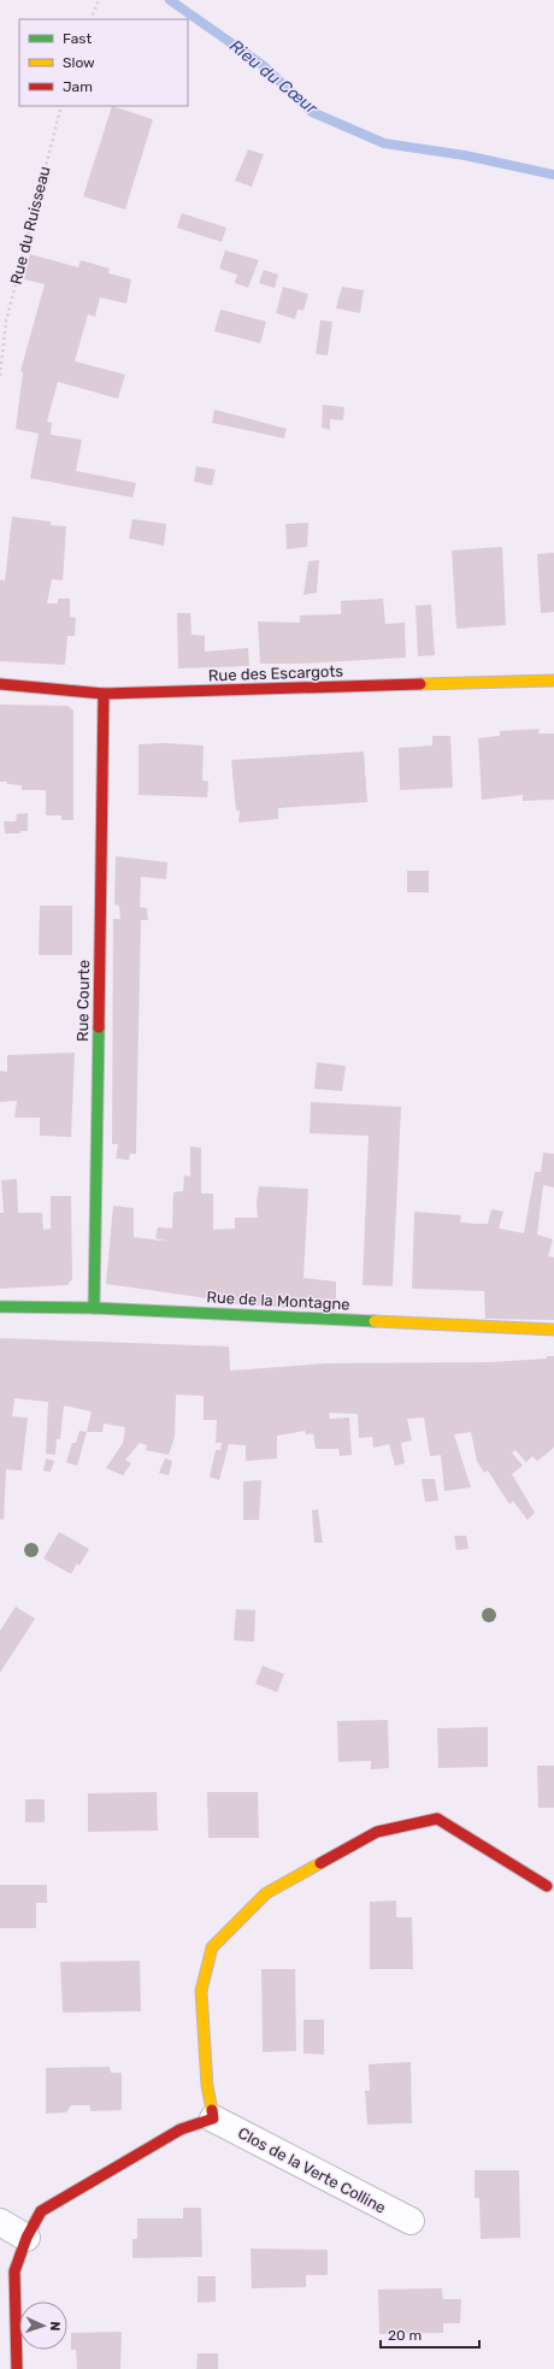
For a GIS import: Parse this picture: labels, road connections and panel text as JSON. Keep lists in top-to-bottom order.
{
  "streets": {
    "street": [
      "Rue des Escargots",
      "Rue Courte",
      "Rue de la Montagne",
      "Clos de la Verte Colline"
    ],
    "path": ["Rue du Ruisseau"]
  },
  "crossings": [
    ["Rue des Escargots", "Rue Courte"],
    ["Rue Courte", "Rue de la Montagne"]
  ],
  "water": ["Rieu du Cœur"],
  "legend": ["Fast", "Slow", "Jam"],
  "scale_bar": "20 m",
  "north": "right"
}
